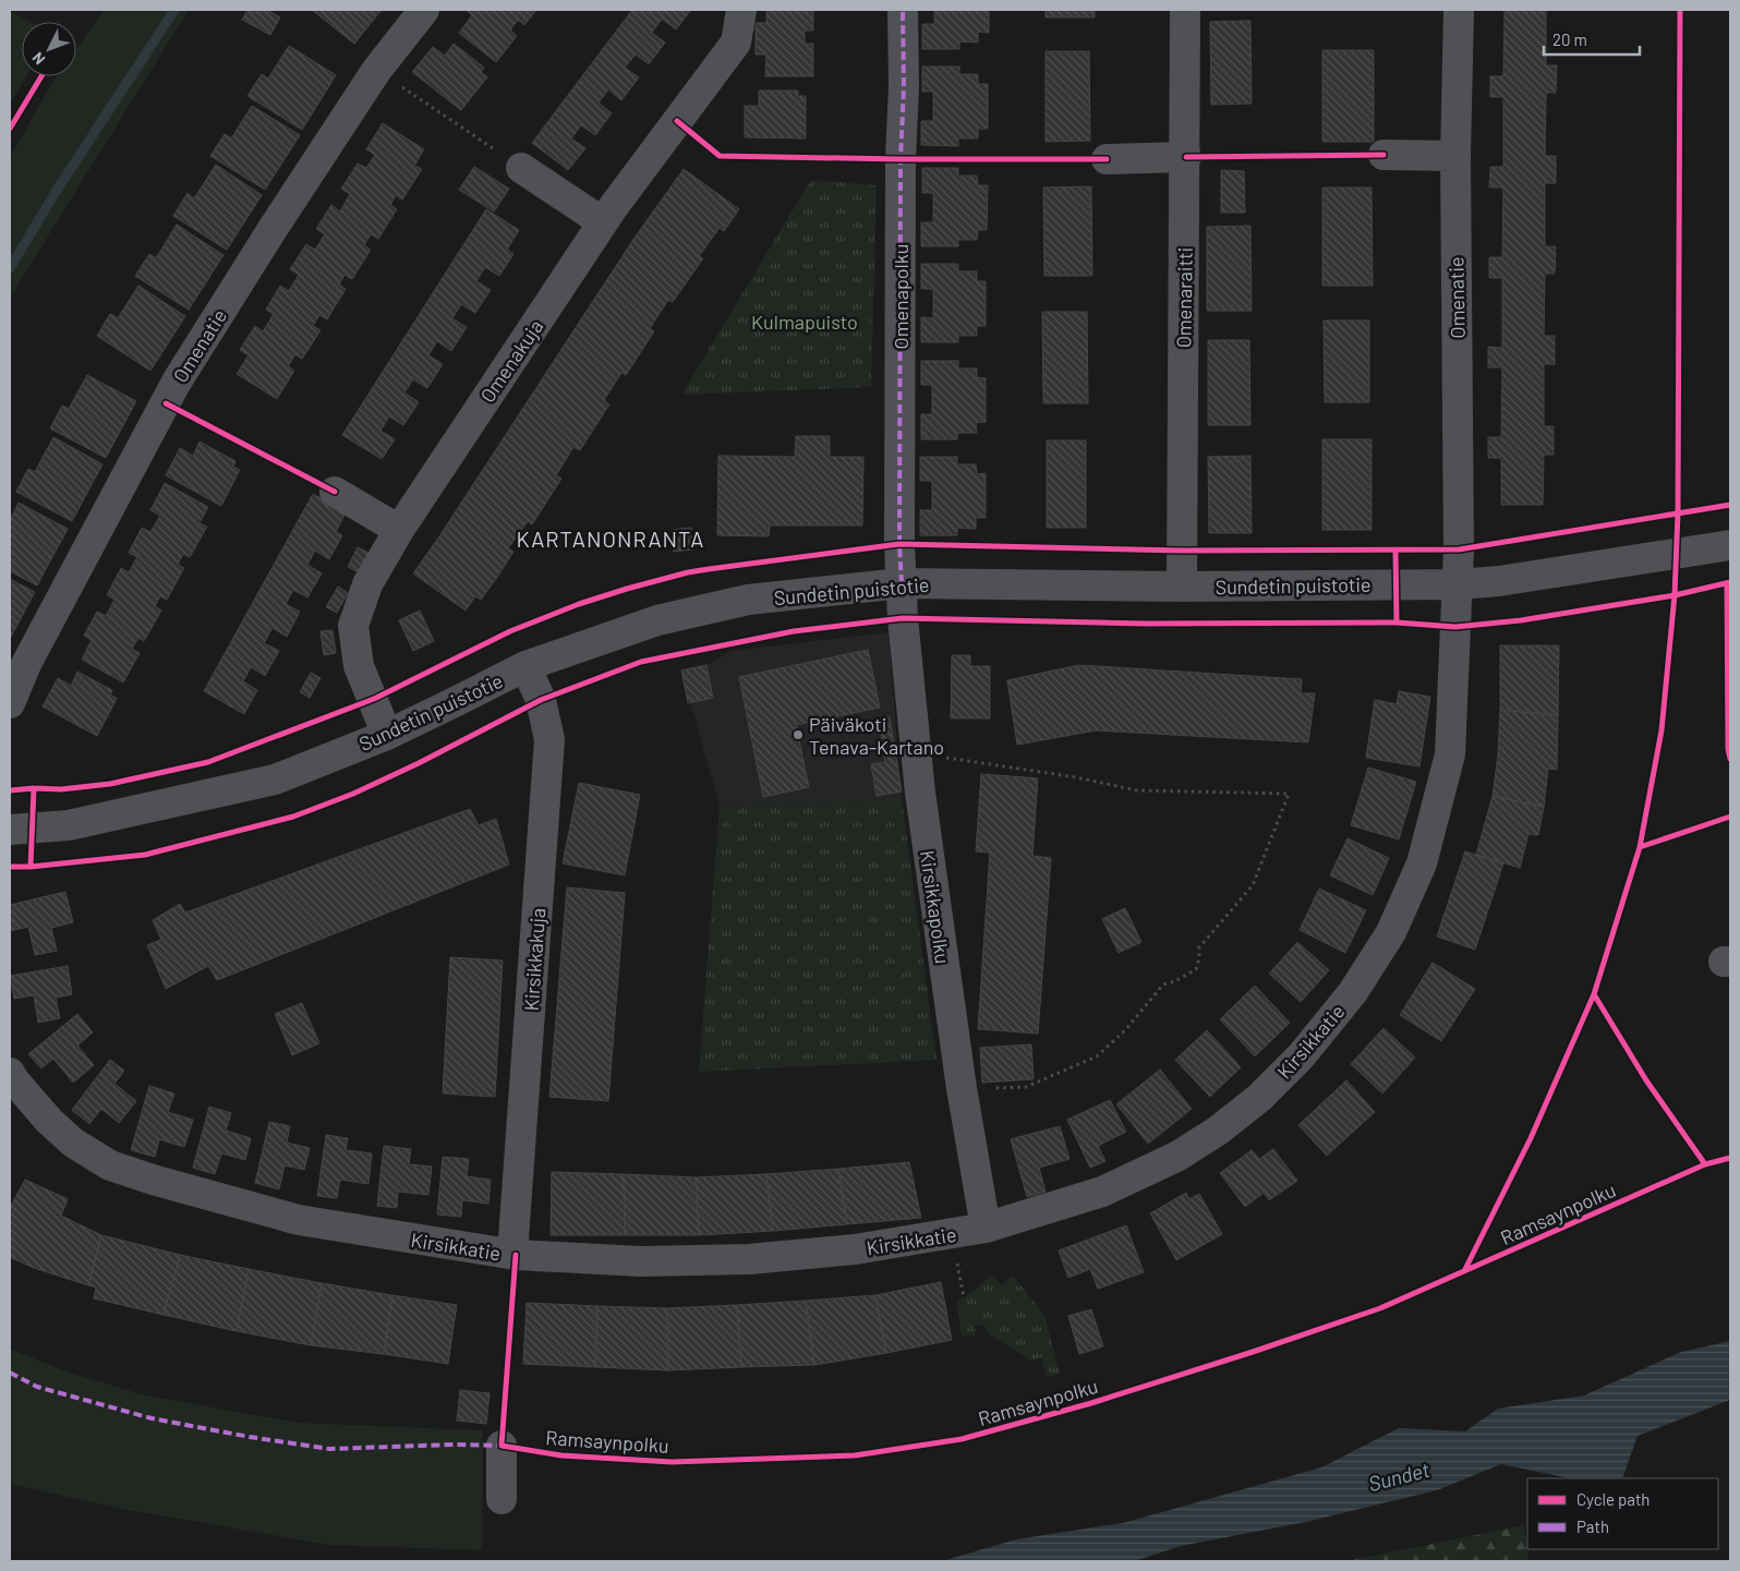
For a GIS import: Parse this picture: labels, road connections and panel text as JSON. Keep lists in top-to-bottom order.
{
  "streets": {
    "street": [
      "Omenapolku",
      "Omenaraitti",
      "Omenatie",
      "Omenakuja",
      "Sundetin puistotie",
      "Kirsikkapolku",
      "Kirsikkakuja",
      "Kirsikkatie"
    ],
    "cycle path": ["Ramsaynpolku"]
  },
  "crossings": [
    ["Omenapolku", "Sundetin puistotie"],
    ["Omenapolku", "Kirsikkapolku"],
    ["Omenaraitti", "Sundetin puistotie"],
    ["Omenatie", "Sundetin puistotie"],
    ["Omenatie", "Kirsikkatie"],
    ["Omenakuja", "Sundetin puistotie"],
    ["Sundetin puistotie", "Kirsikkapolku"],
    ["Sundetin puistotie", "Kirsikkakuja"],
    ["Sundetin puistotie", "Kirsikkatie"],
    ["Kirsikkapolku", "Kirsikkatie"],
    ["Kirsikkakuja", "Kirsikkatie"]
  ],
  "districts": ["KARTANONRANTA"],
  "water": ["Sundet"],
  "parks": ["Kulmapuisto"],
  "places": ["Päiväkoti Tenava-Kartano"],
  "legend": ["Cycle path", "Path"],
  "scale_bar": "20 m",
  "north": "bottom left"
}
